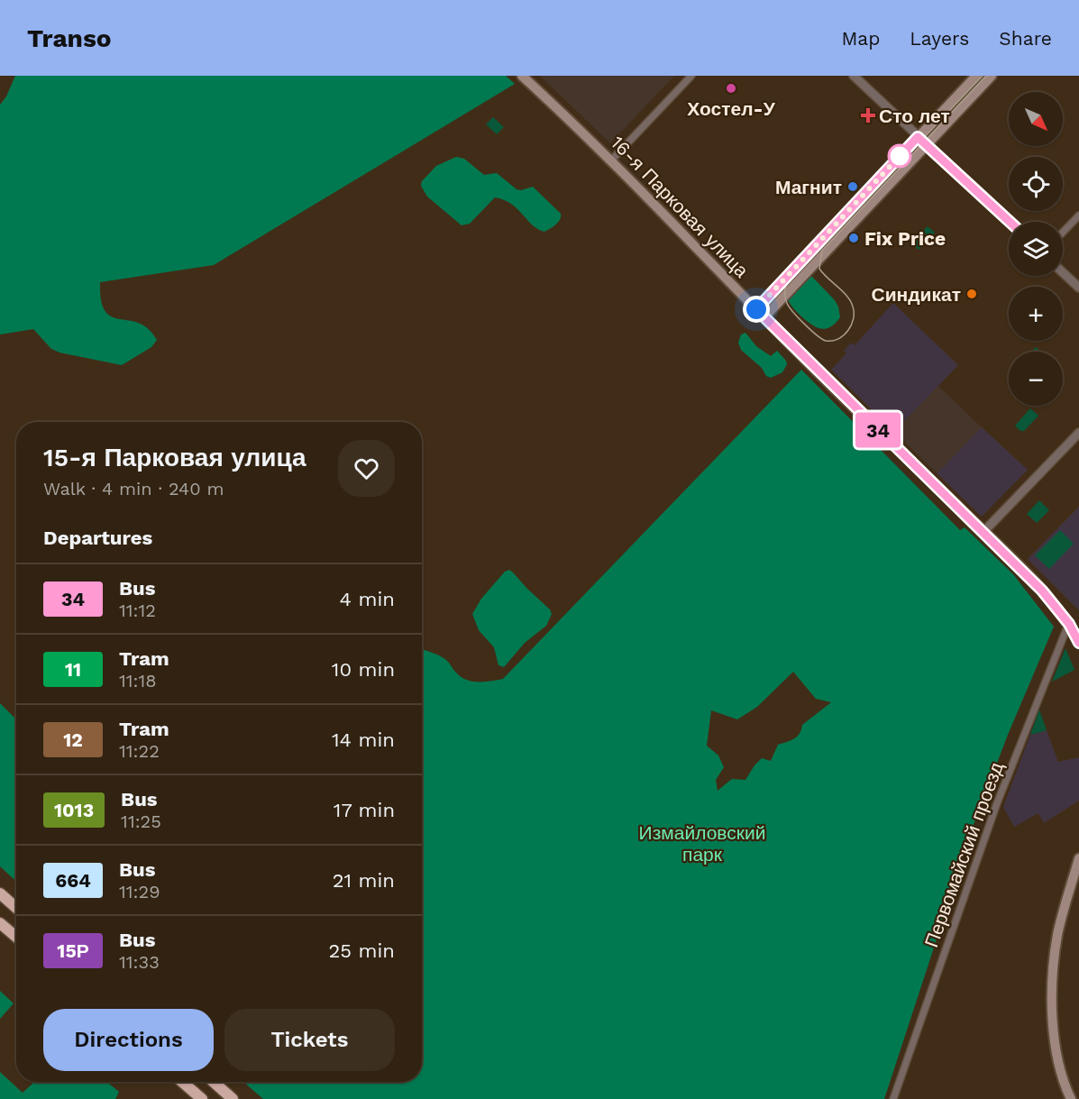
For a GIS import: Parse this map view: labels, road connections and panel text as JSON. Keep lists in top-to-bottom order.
{
  "streets": {
    "main road": ["16-я Парковая улица"],
    "street": ["Первомайский проезд"]
  },
  "crossings": [
    ["16-я Парковая улица", "Первомайский проезд"]
  ],
  "parks": ["Измайловский парк"],
  "places": {
    "other": [
      "Хостел-У",
      "Магнит",
      "Fix Price",
      "Синдикат"
    ],
    "health": ["Сто лет"]
  },
  "lines": ["bus line 34"],
  "north": "bottom right",
  "page": {
    "header": "Transo",
    "nav": ["Map", "Layers", "Share"],
    "on_map": "34",
    "map_buttons": ["+", "−"],
    "heading": [
      ["15-я Парковая улица", "Walk · 4 min · 240 m"],
      "Departures"
    ],
    "list": [
      {
        "mark": "34",
        "name": "Bus",
        "note": "11:12",
        "value": "4 min"
      },
      {
        "mark": "11",
        "name": "Tram",
        "note": "11:18",
        "value": "10 min"
      },
      {
        "mark": "12",
        "name": "Tram",
        "note": "11:22",
        "value": "14 min"
      },
      {
        "mark": "1013",
        "name": "Bus",
        "note": "11:25",
        "value": "17 min"
      },
      {
        "mark": "664",
        "name": "Bus",
        "note": "11:29",
        "value": "21 min"
      },
      {
        "mark": "15Р",
        "name": "Bus",
        "note": "11:33",
        "value": "25 min"
      }
    ],
    "buttons": ["Directions", "Tickets"]
  }
}
